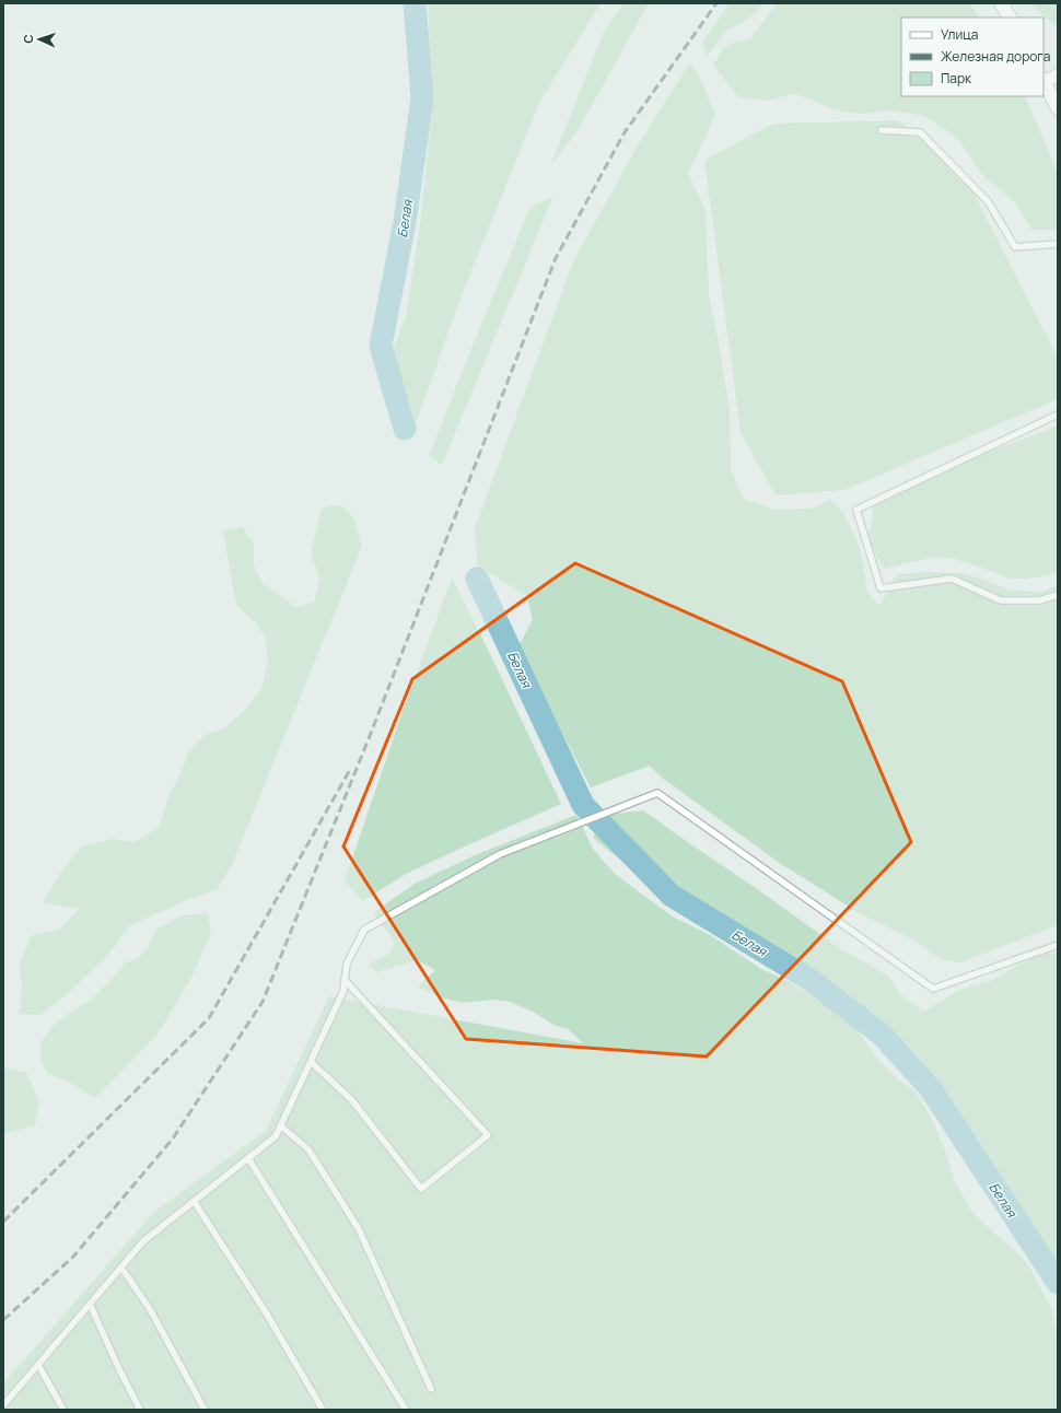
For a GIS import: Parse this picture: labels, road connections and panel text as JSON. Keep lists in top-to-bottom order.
{
  "water": ["Белая"],
  "legend": ["Улица", "Железная дорога", "Парк"],
  "north": "left"
}
